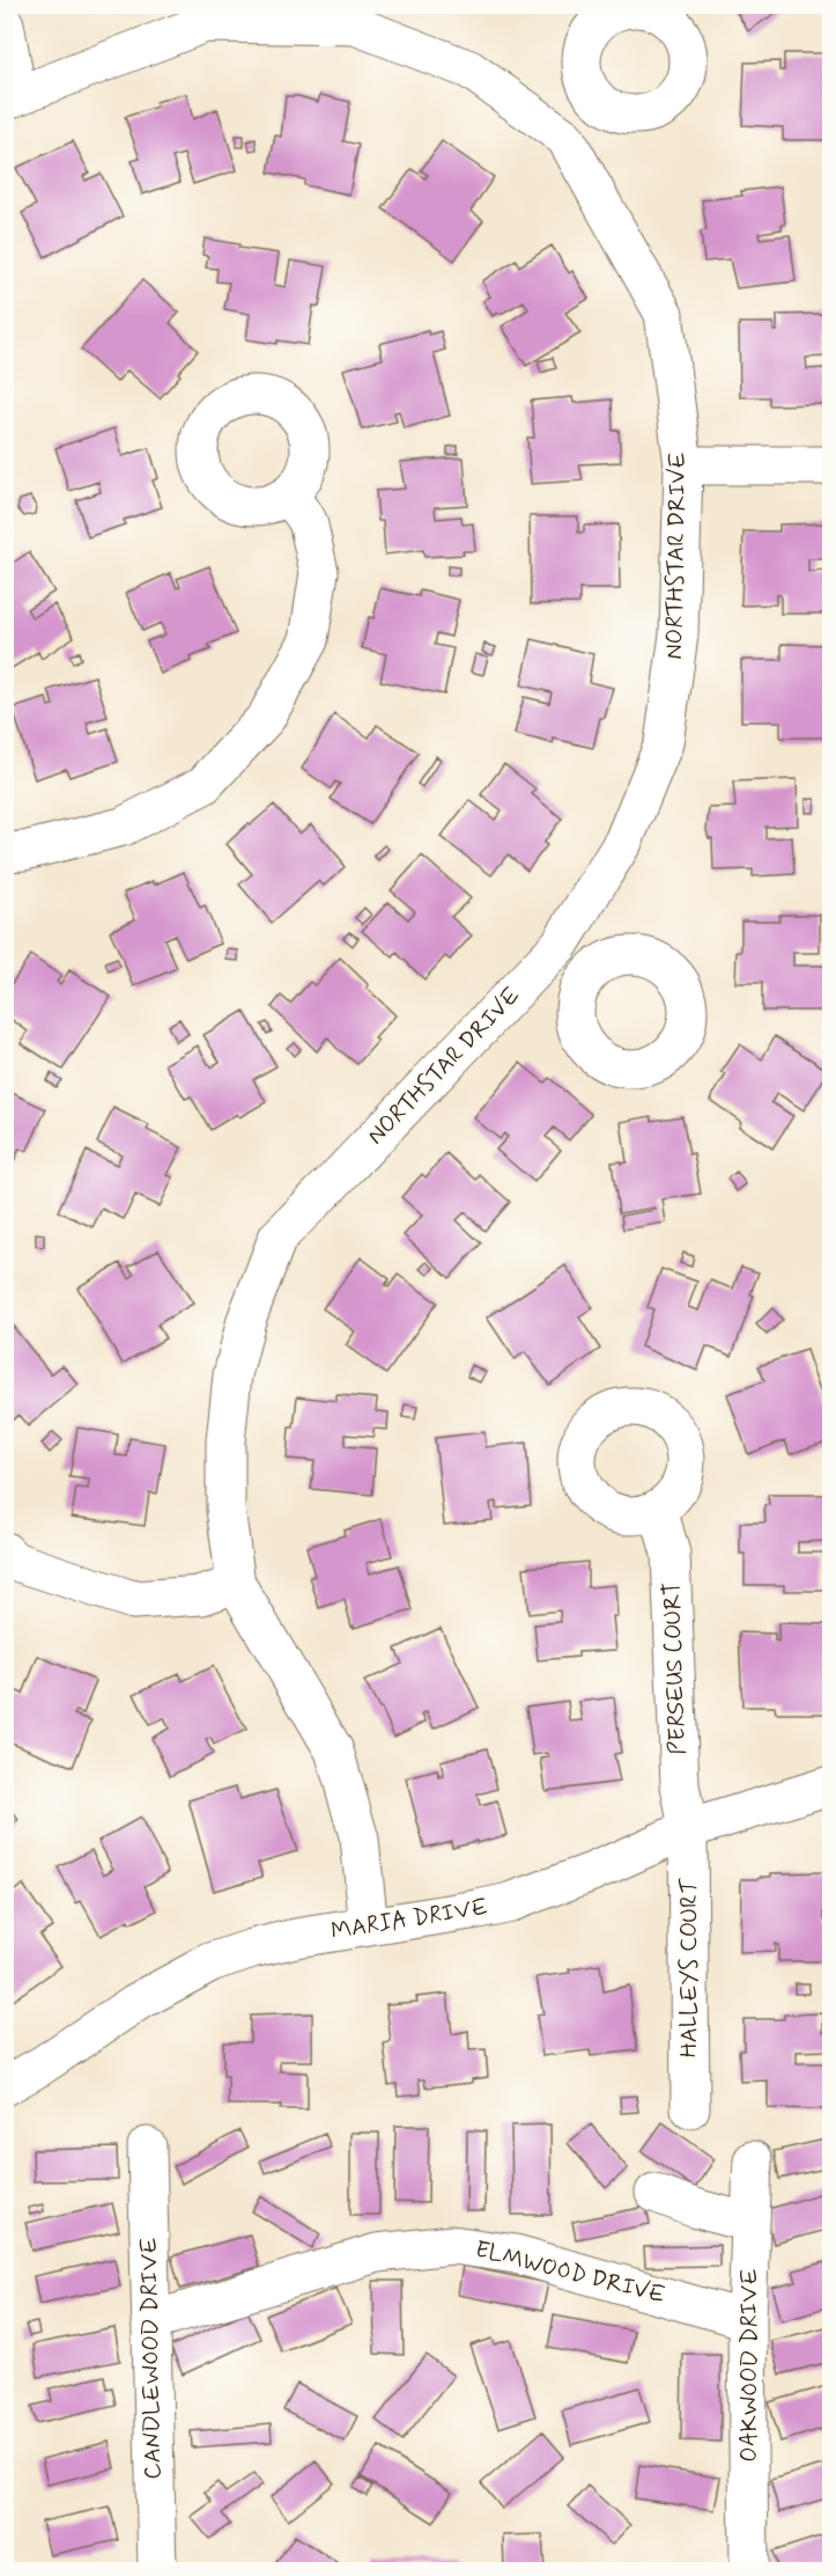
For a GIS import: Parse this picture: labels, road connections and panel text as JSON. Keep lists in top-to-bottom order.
{
  "streets": {
    "street": [
      "NORTHSTAR DRIVE",
      "PERSEUS COURT",
      "MARIA DRIVE",
      "HALLEYS COURT",
      "ELMWOOD DRIVE",
      "CANDLEWOOD DRIVE",
      "OAKWOOD DRIVE"
    ]
  },
  "crossings": [
    ["NORTHSTAR DRIVE", "MARIA DRIVE"],
    ["PERSEUS COURT", "MARIA DRIVE"],
    ["PERSEUS COURT", "HALLEYS COURT"],
    ["MARIA DRIVE", "HALLEYS COURT"],
    ["ELMWOOD DRIVE", "CANDLEWOOD DRIVE"],
    ["ELMWOOD DRIVE", "OAKWOOD DRIVE"]
  ]
}
